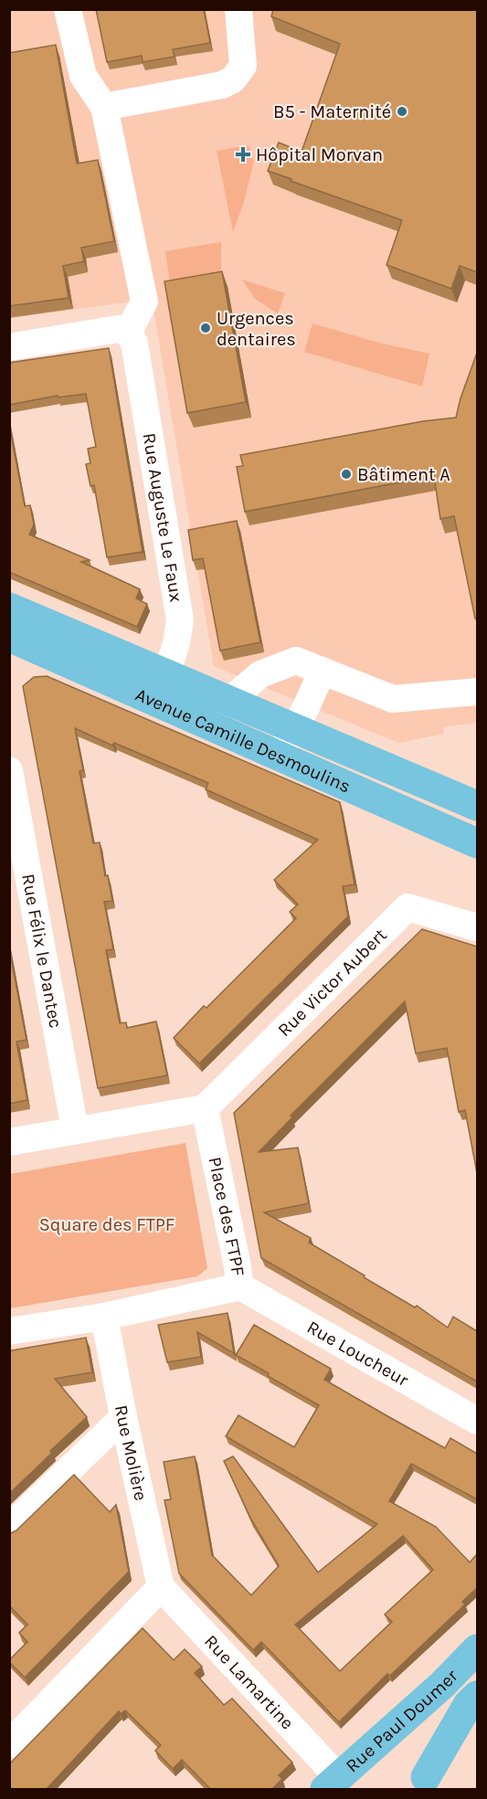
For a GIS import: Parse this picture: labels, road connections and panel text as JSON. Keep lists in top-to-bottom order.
{
  "streets": {
    "main road": ["Avenue Camille Desmoulins", "Rue Paul Doumer"],
    "street": [
      "Rue Auguste Le Faux",
      "Rue Félix le Dantec",
      "Rue Victor Aubert",
      "Place des FTPF",
      "Rue Loucheur",
      "Rue Molière",
      "Rue Lamartine"
    ]
  },
  "crossings": [
    ["Rue Auguste Le Faux", "Avenue Camille Desmoulins"],
    ["Rue Victor Aubert", "Place des FTPF"],
    ["Place des FTPF", "Rue Loucheur"],
    ["Place des FTPF", "Rue Molière"],
    ["Rue Molière", "Rue Lamartine"],
    ["Rue Lamartine", "Rue Paul Doumer"]
  ],
  "parks": ["Square des FTPF"],
  "places": {
    "other": ["B5 - Maternité", "Urgences dentaires", "Bâtiment A"],
    "health": ["Hôpital Morvan"]
  }
}
